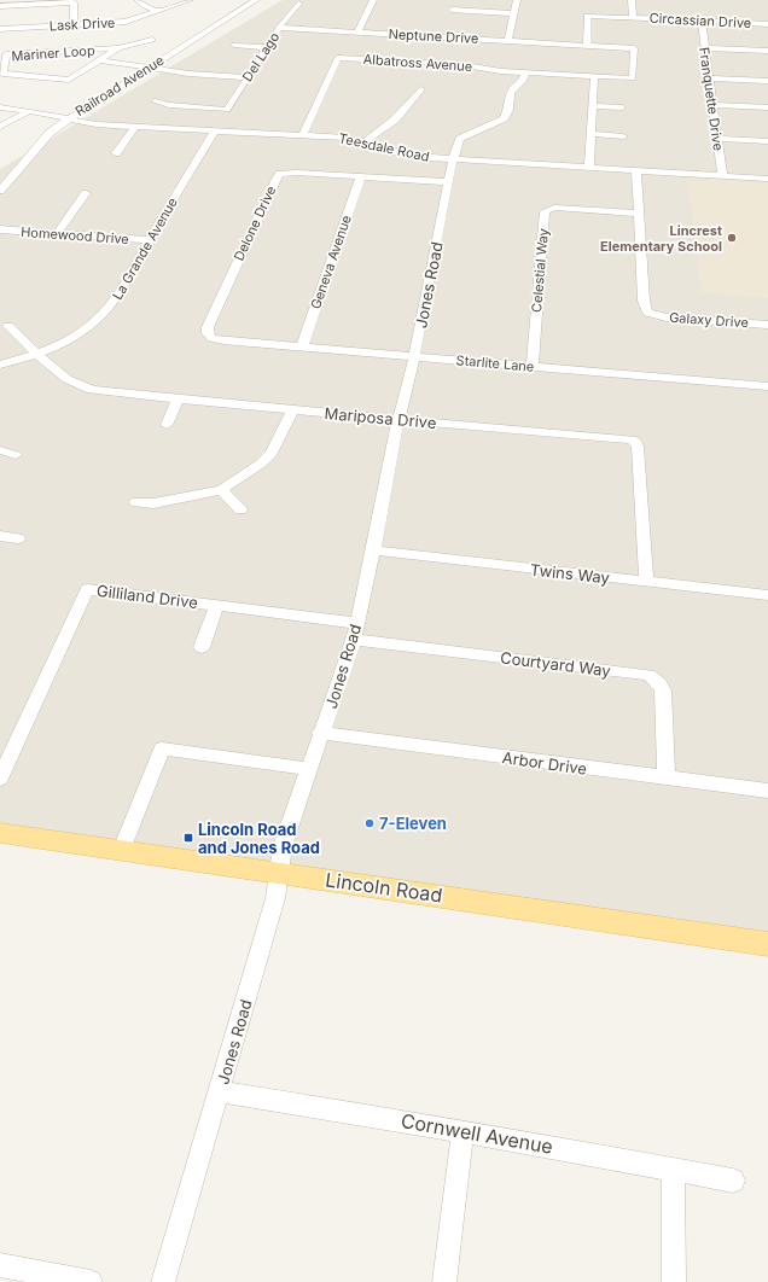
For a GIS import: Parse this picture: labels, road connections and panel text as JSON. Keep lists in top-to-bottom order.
{
  "streets": {
    "main road": ["Lincoln Road"],
    "street": [
      "Circassian Drive",
      "Lask Drive",
      "Neptune Drive",
      "Mariner Loop",
      "Del Lago",
      "Albatross Avenue",
      "Railroad Avenue",
      "Franquette Drive",
      "Teesdale Road",
      "Delone Drive",
      "Homewood Drive",
      "La Grande Avenue",
      "Geneva Avenue",
      "Celestial Way",
      "Jones Road",
      "Galaxy Drive",
      "Starlite Lane",
      "Mariposa Drive",
      "Twins Way",
      "Gilliland Drive",
      "Courtyard Way",
      "Arbor Drive",
      "Cornwell Avenue"
    ]
  },
  "crossings": [
    ["Circassian Drive", "Neptune Drive"],
    ["Circassian Drive", "Franquette Drive"],
    ["Neptune Drive", "Del Lago"],
    ["Neptune Drive", "Albatross Avenue"],
    ["Albatross Avenue", "Teesdale Road"],
    ["Albatross Avenue", "Jones Road"],
    ["Railroad Avenue", "Teesdale Road"],
    ["Franquette Drive", "Teesdale Road"],
    ["Teesdale Road", "La Grande Avenue"],
    ["Teesdale Road", "Jones Road"],
    ["Teesdale Road", "Galaxy Drive"],
    ["Delone Drive", "Geneva Avenue"],
    ["Delone Drive", "Jones Road"],
    ["Delone Drive", "Starlite Lane"],
    ["Homewood Drive", "La Grande Avenue"],
    ["La Grande Avenue", "Mariposa Drive"],
    ["Geneva Avenue", "Starlite Lane"],
    ["Celestial Way", "Galaxy Drive"],
    ["Celestial Way", "Starlite Lane"],
    ["Jones Road", "Starlite Lane"],
    ["Jones Road", "Mariposa Drive"],
    ["Jones Road", "Twins Way"],
    ["Jones Road", "Gilliland Drive"],
    ["Jones Road", "Courtyard Way"],
    ["Jones Road", "Arbor Drive"],
    ["Jones Road", "Lincoln Road"],
    ["Jones Road", "Cornwell Avenue"],
    ["Mariposa Drive", "Twins Way"],
    ["Courtyard Way", "Arbor Drive"]
  ],
  "places": {
    "other": ["Lincrest Elementary School", "7-Eleven"],
    "transit": ["Lincoln Road and Jones Road"]
  }
}
